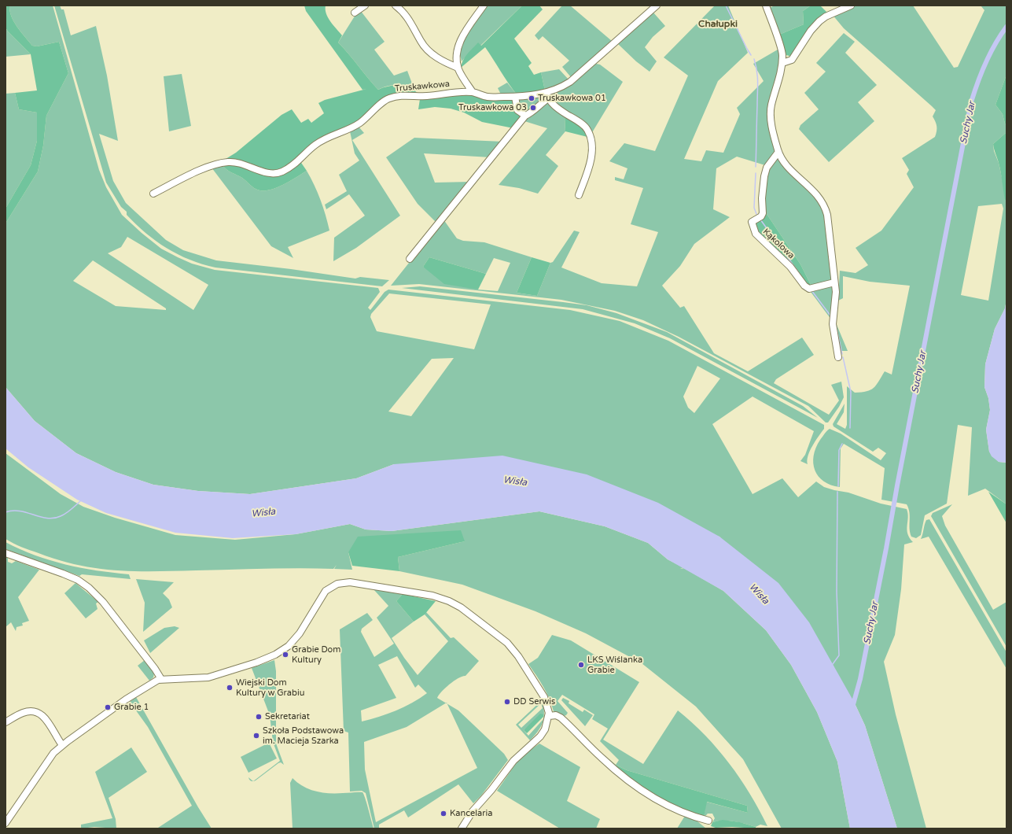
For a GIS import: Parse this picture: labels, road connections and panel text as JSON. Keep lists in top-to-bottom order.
{
  "streets": {
    "street": ["Truskawkowa", "Kąkolowa"]
  },
  "districts": ["Chałupki"],
  "water": ["Suchy Jar", "Wisła"],
  "places": [
    "Truskawkowa 01",
    "Truskawkowa 03",
    "Grabie Dom Kultury",
    "LKS Wiślanka Grabie",
    "Wiejski Dom Kultury w Grabiu",
    "DD Serwis",
    "Grabie 1",
    "Sekretariat",
    "Szkoła Podstawowa im. Macieja Szarka",
    "Kancelaria"
  ]
}
